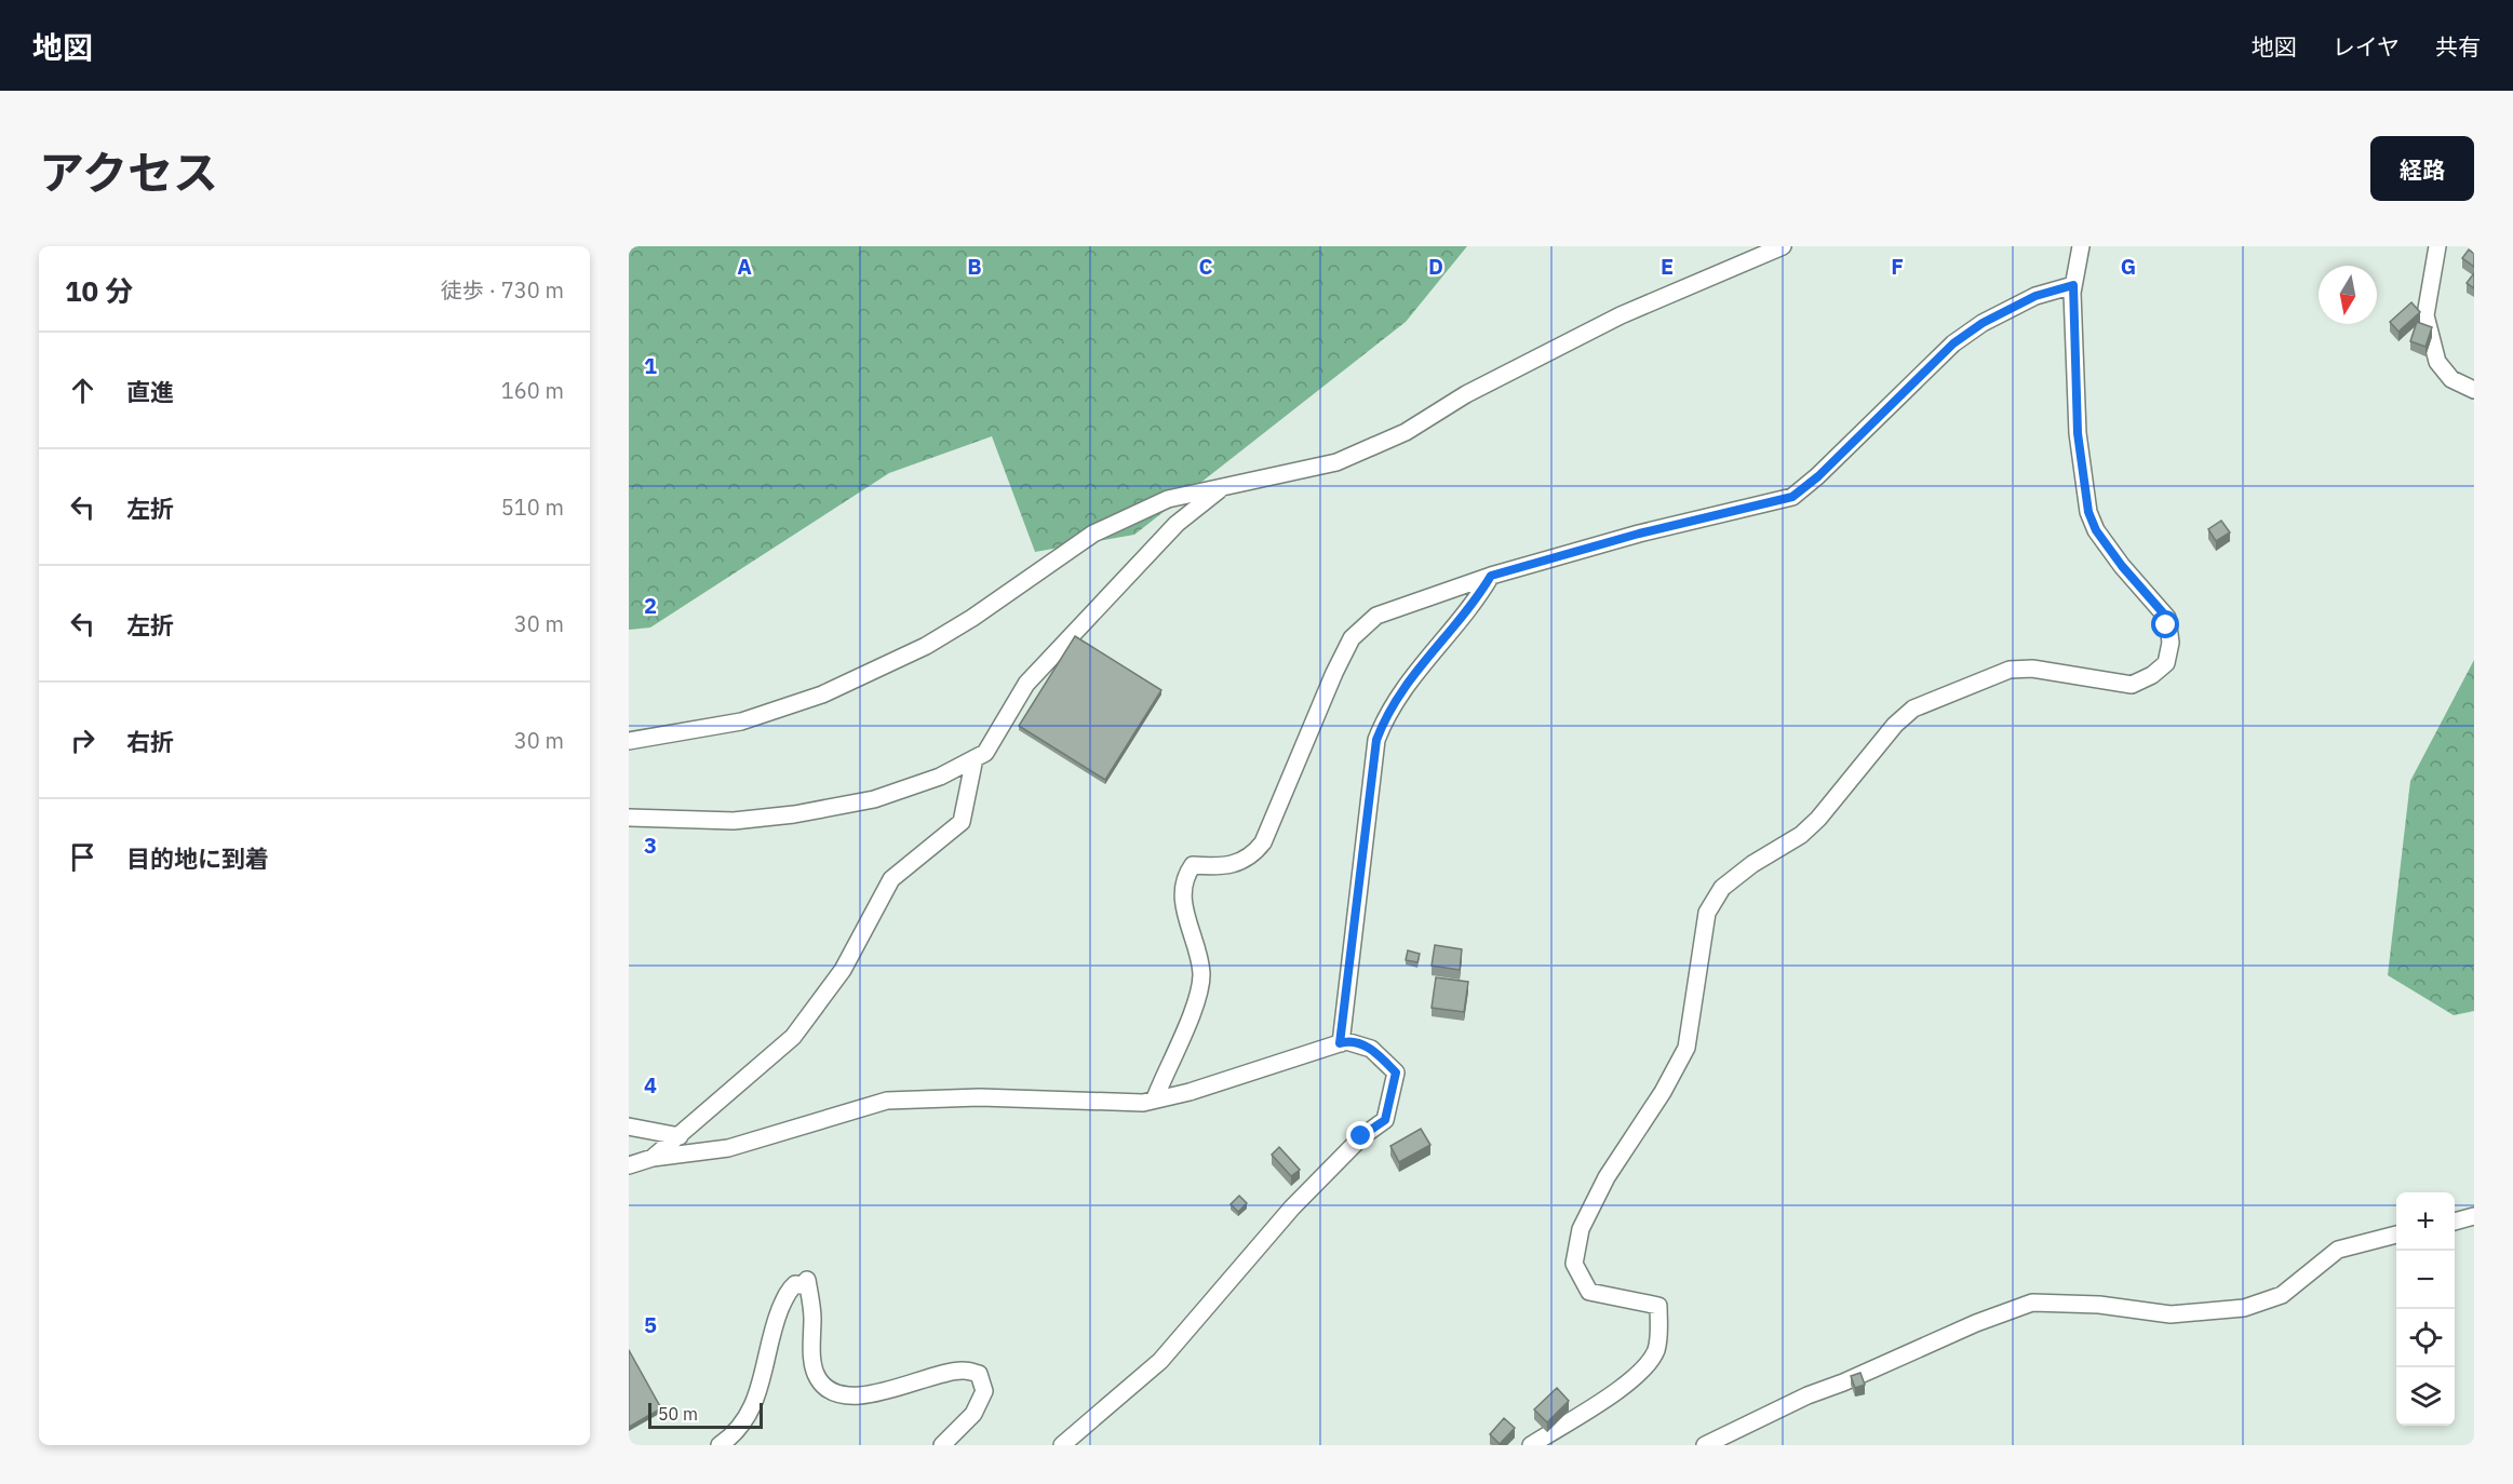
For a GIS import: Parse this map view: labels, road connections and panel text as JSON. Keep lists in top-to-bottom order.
{
  "scale_bar": "50 m",
  "north": "bottom",
  "page": {
    "header": "地図",
    "nav": ["地図", "レイヤ", "共有"],
    "title": "アクセス",
    "buttons": "経路",
    "heading": ["10 分", "徒歩 · 730 m"],
    "list": [
      ["直進", "160 m"],
      ["左折", "510 m"],
      ["左折", "30 m"],
      ["右折", "30 m"],
      "目的地に到着"
    ],
    "map_buttons": ["+", "−"],
    "scale": "50 m"
  },
  "grid": {
    "columns": [
      "A",
      "B",
      "C",
      "D",
      "E",
      "F",
      "G"
    ],
    "rows": [
      "1",
      "2",
      "3",
      "4",
      "5"
    ]
  }
}
